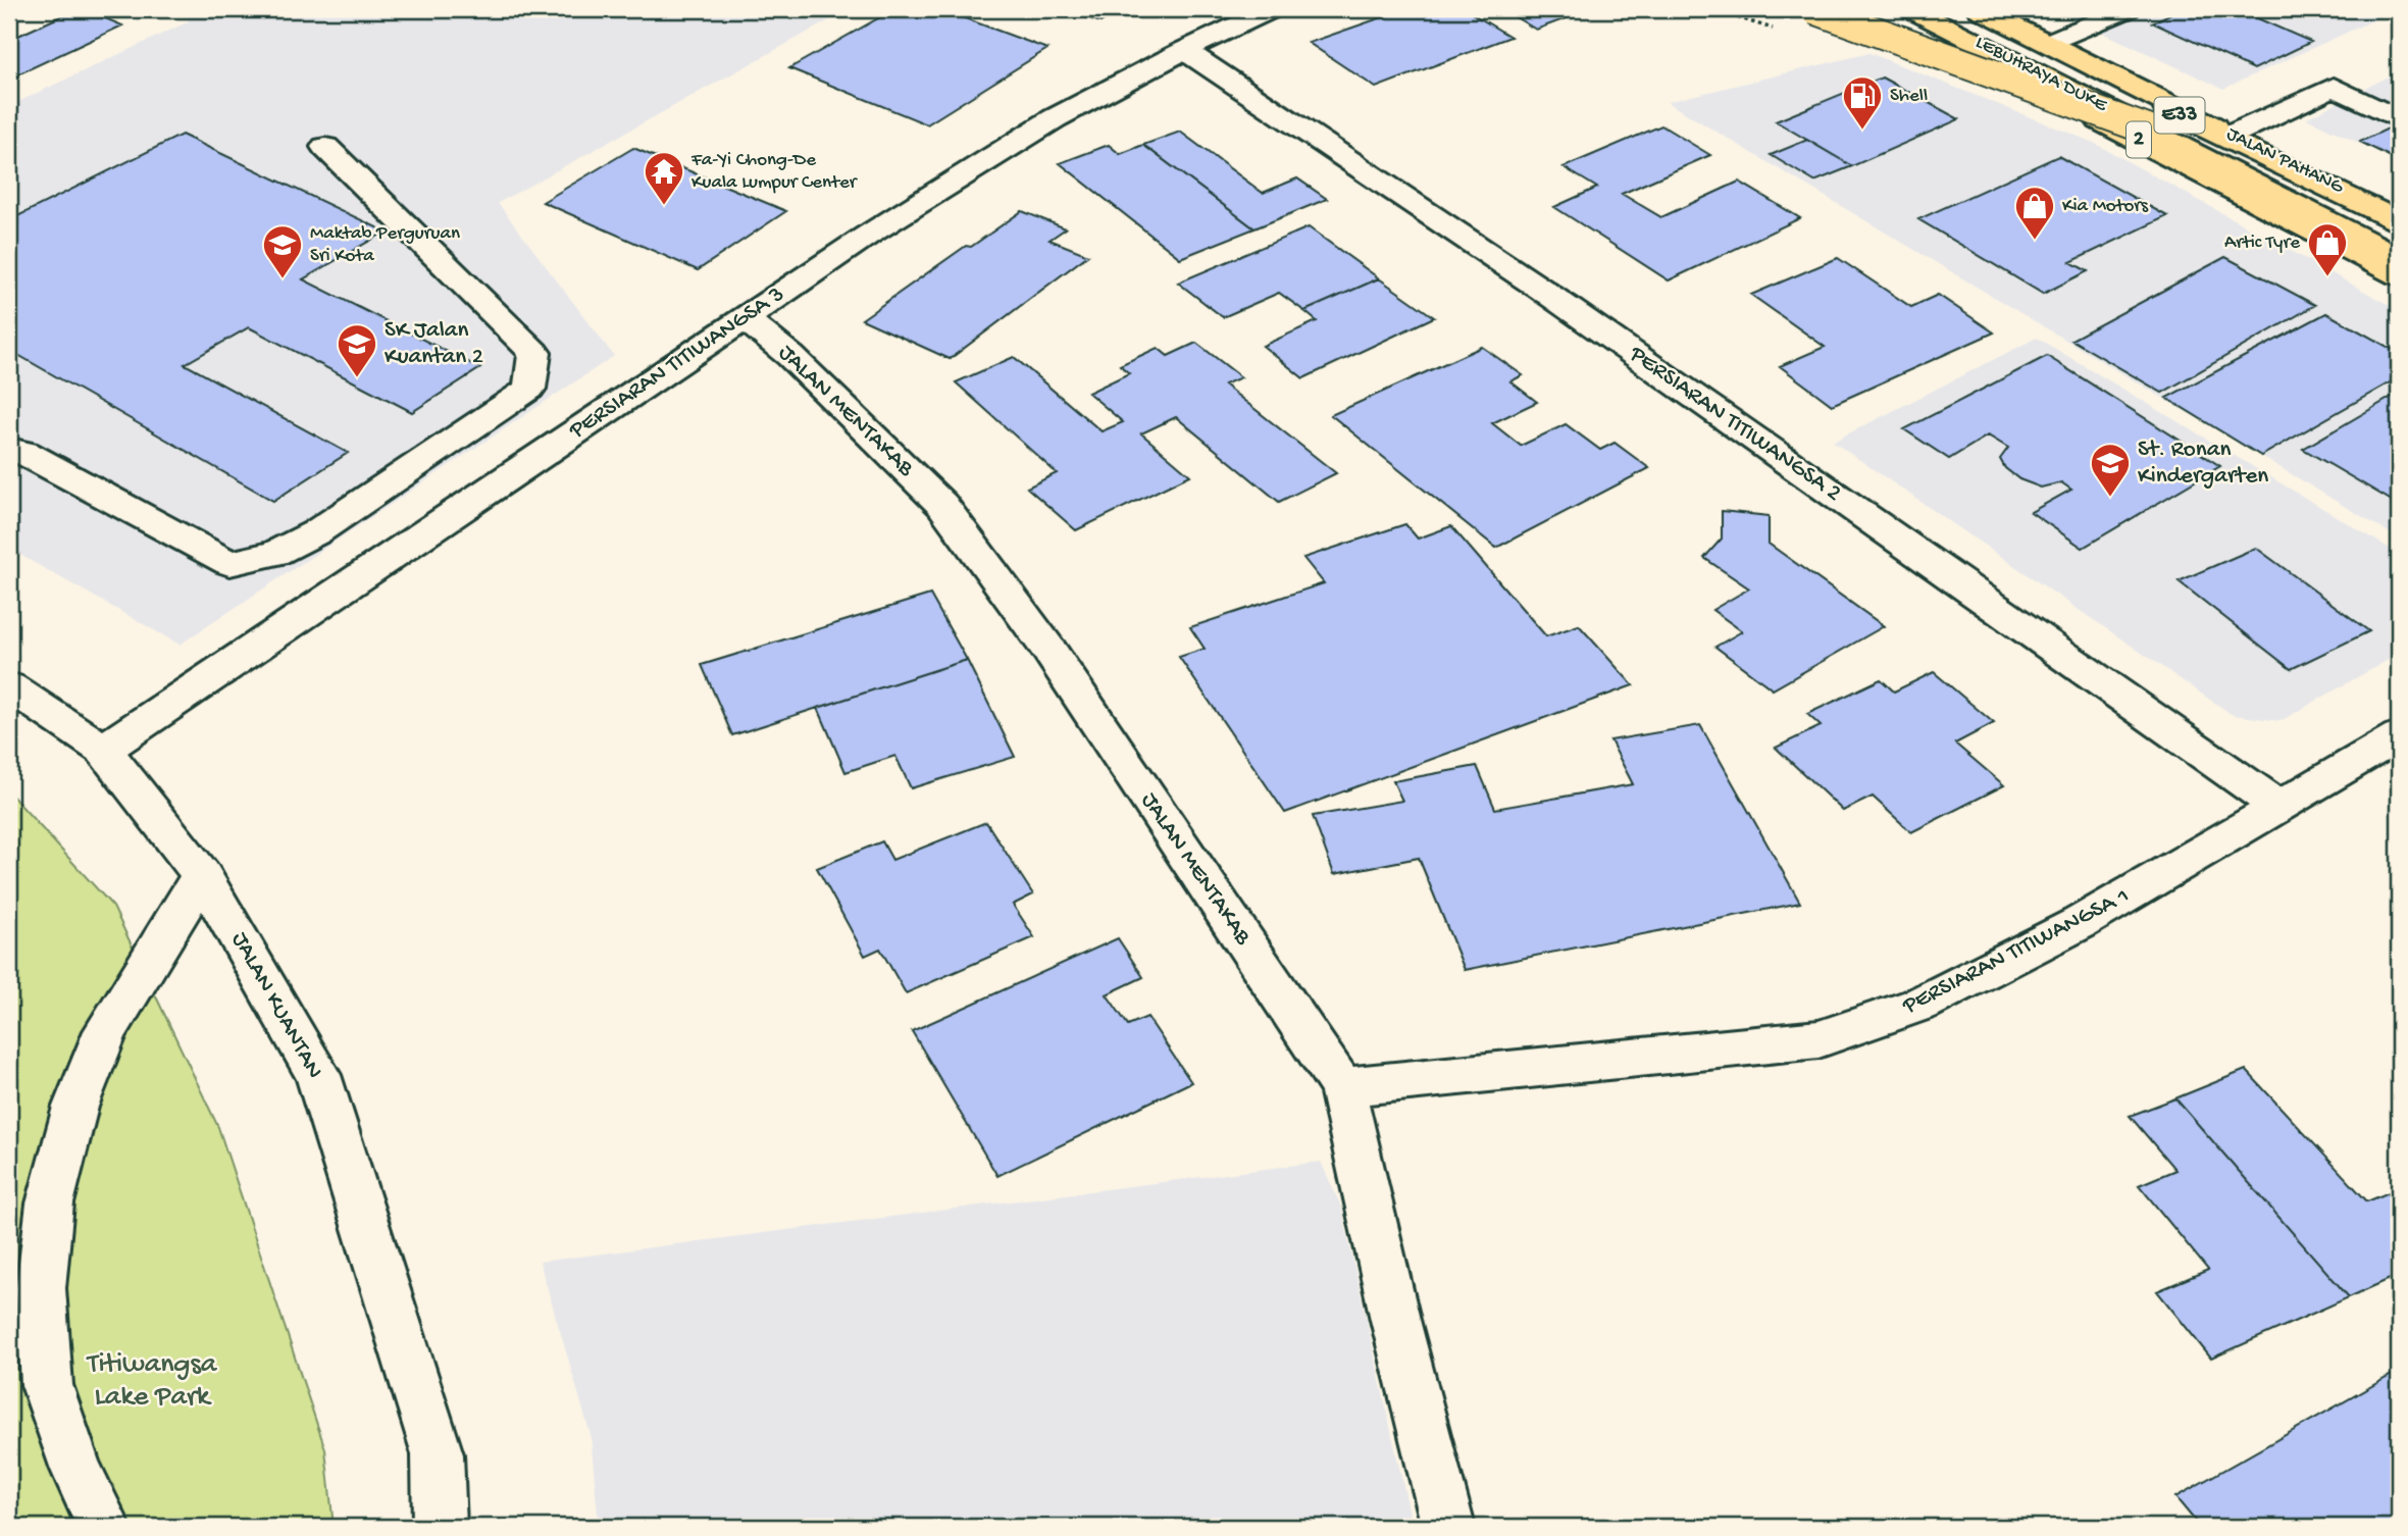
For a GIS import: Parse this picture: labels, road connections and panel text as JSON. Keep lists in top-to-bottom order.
{
  "streets": {
    "main road": [
      "LEBUHRAYA DUKE",
      "E33",
      "2",
      "JALAN PAHANG"
    ],
    "street": [
      "PERSIARAN TITIWANGSA 3",
      "JALAN MENTAKAB",
      "PERSIARAN TITIWANGSA 2",
      "PERSIARAN TITIWANGSA 1",
      "JALAN KUANTAN"
    ]
  },
  "crossings": [
    ["LEBUHRAYA DUKE", "JALAN PAHANG"],
    ["PERSIARAN TITIWANGSA 3", "JALAN MENTAKAB"],
    ["PERSIARAN TITIWANGSA 3", "PERSIARAN TITIWANGSA 2"],
    ["PERSIARAN TITIWANGSA 3", "JALAN KUANTAN"],
    ["JALAN MENTAKAB", "PERSIARAN TITIWANGSA 1"],
    ["PERSIARAN TITIWANGSA 2", "PERSIARAN TITIWANGSA 1"]
  ],
  "parks": ["Titiwangsa Lake Park"],
  "places": {
    "fuel station": ["Shell"],
    "temple": ["Fa-Yi Chong-De Kuala Lumpur Center"],
    "shop": ["Kia Motors", "Artic Tyre"],
    "school or university": ["Maktab Perguruan Sri Kota", "SK Jalan Kuantan 2", "St. Ronan Kindergarten"]
  }
}
